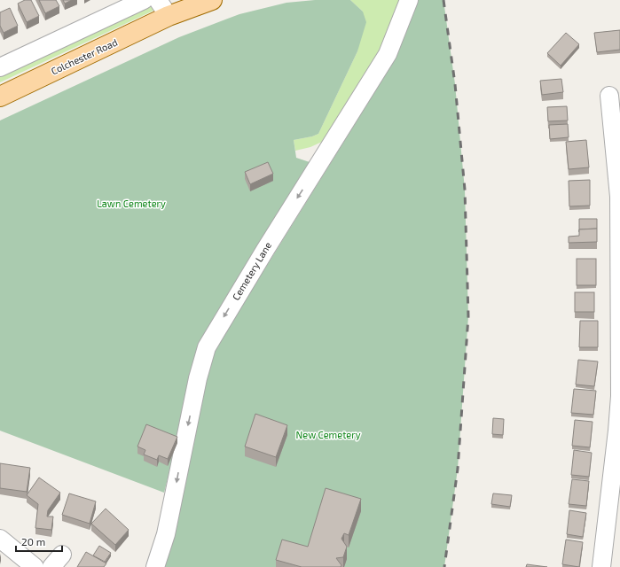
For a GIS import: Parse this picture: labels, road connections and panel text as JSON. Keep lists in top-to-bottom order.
{
  "streets": {
    "main road": ["Colchester Road"],
    "street": ["Cemetery Lane"]
  },
  "one_way": ["Cemetery Lane"],
  "parks": ["Lawn Cemetery", "New Cemetery"],
  "scale_bar": "20 m"
}
